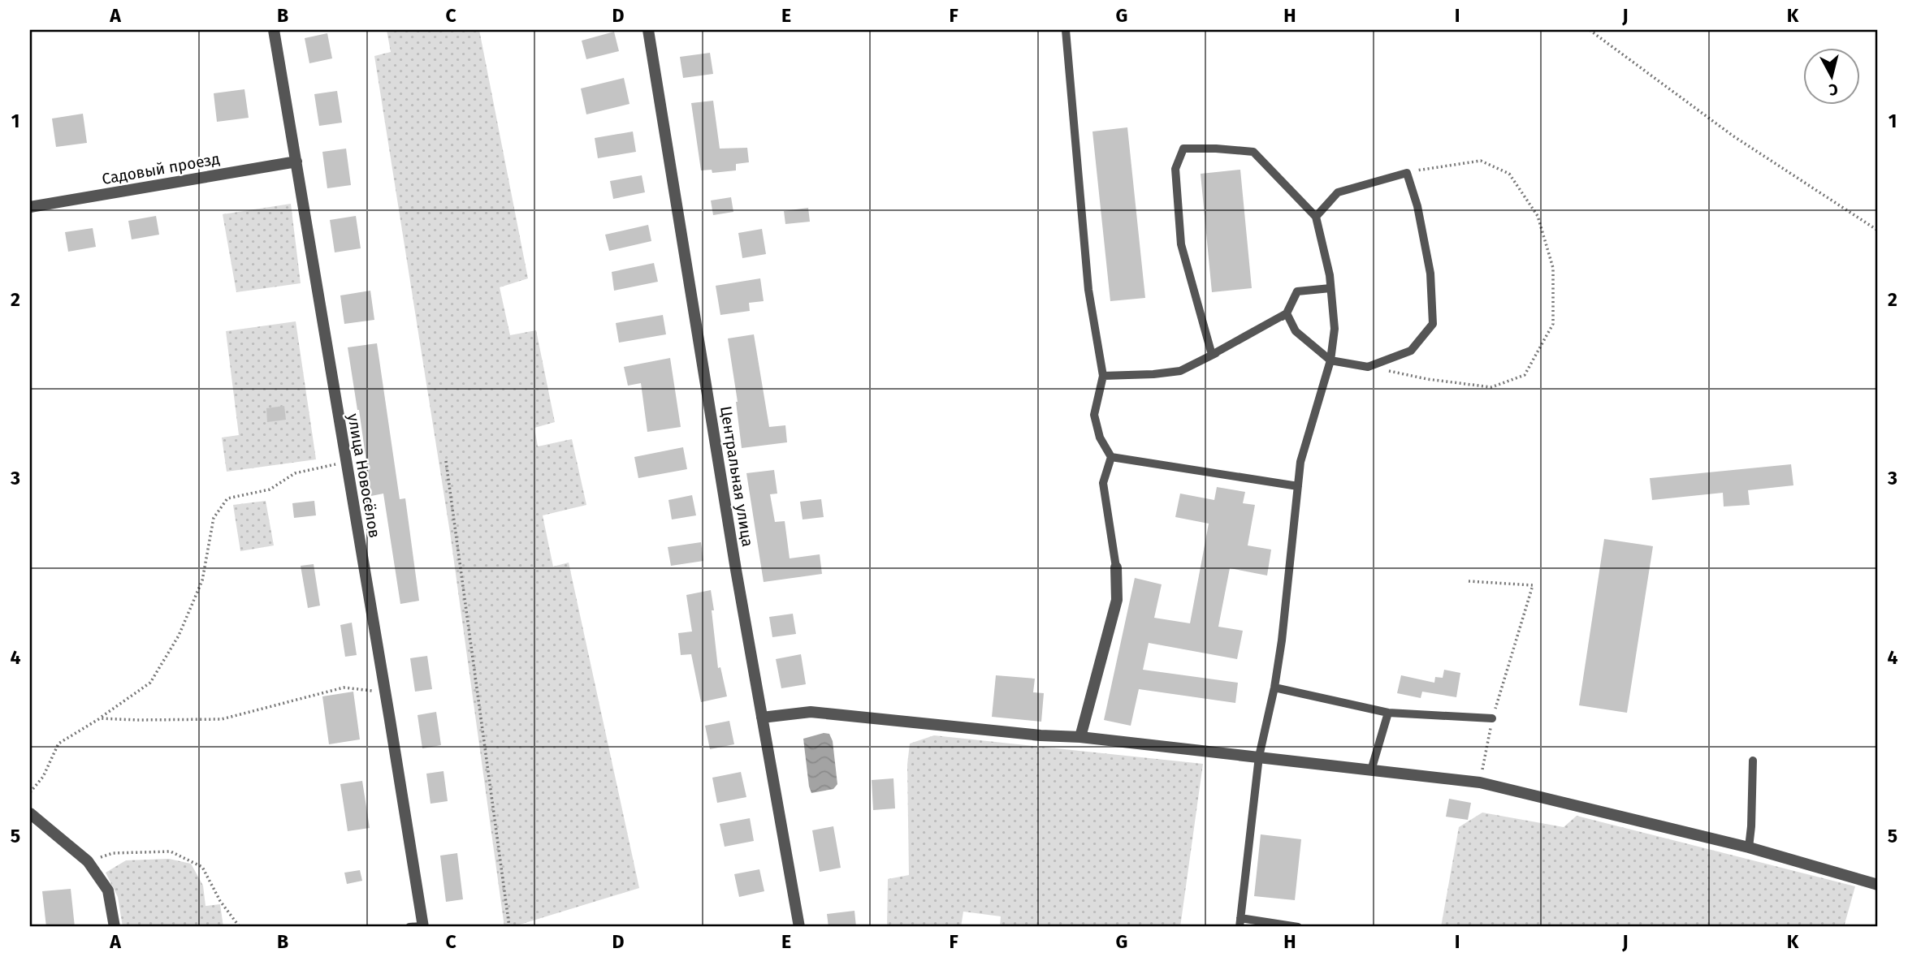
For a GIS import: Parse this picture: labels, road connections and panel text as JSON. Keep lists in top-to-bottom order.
{
  "streets": {
    "street": ["Садовый проезд", "улица Новосёлов", "Центральная улица"]
  },
  "crossings": [
    ["Садовый проезд", "улица Новосёлов"]
  ],
  "north": "bottom",
  "grid": {
    "columns": [
      "A",
      "B",
      "C",
      "D",
      "E",
      "F",
      "G",
      "H",
      "I",
      "J",
      "K"
    ],
    "rows": [
      "1",
      "2",
      "3",
      "4",
      "5"
    ]
  }
}
